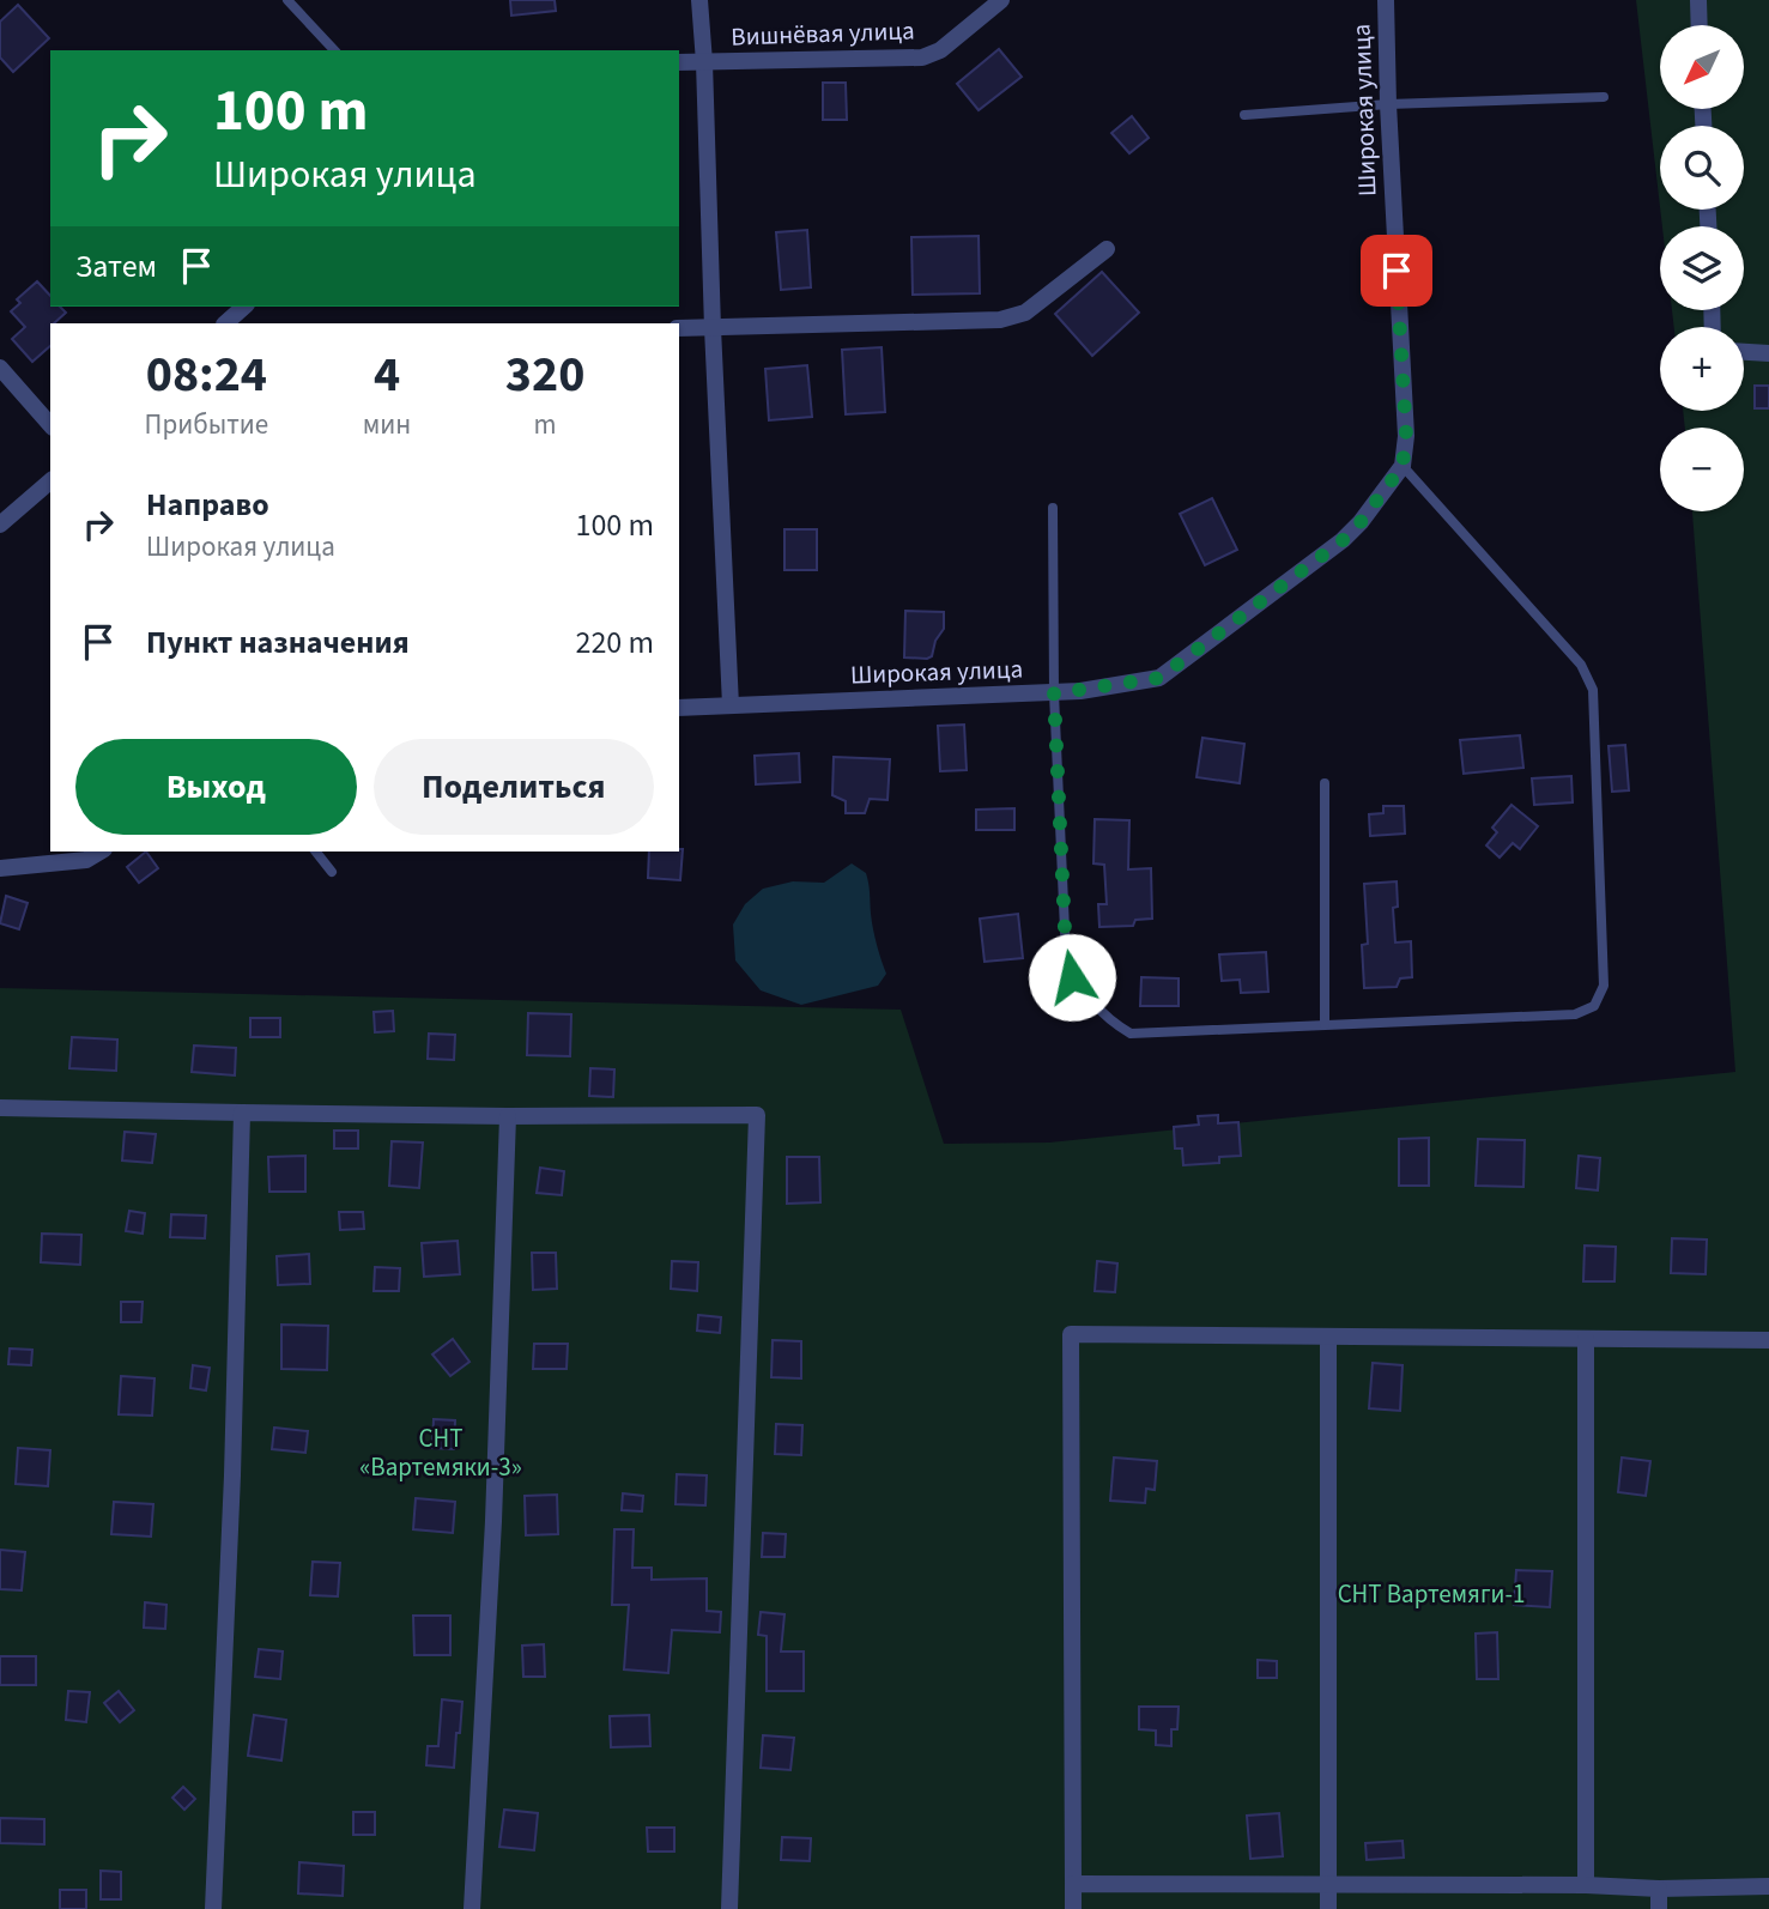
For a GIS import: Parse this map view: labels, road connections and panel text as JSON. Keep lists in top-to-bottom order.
{
  "streets": {
    "street": ["Вишнёвая улица", "Широкая улица"]
  },
  "parks": ["СНТ «Вартемяки-3»", "СНТ Вартемяги-1"],
  "north": "bottom left",
  "page": {
    "map_buttons": ["+", "−"],
    "turn": ["100 m", "Широкая улица"],
    "then": "Затем",
    "eta": [
      "08:24",
      "Прибытие",
      "4",
      "мин",
      "320",
      "m"
    ],
    "list": [
      {
        "name": "Направо",
        "note": "Широкая улица",
        "value": "100 m"
      },
      {
        "name": "Пункт назначения",
        "value": "220 m"
      }
    ],
    "buttons": ["Выход", "Поделиться"]
  }
}
